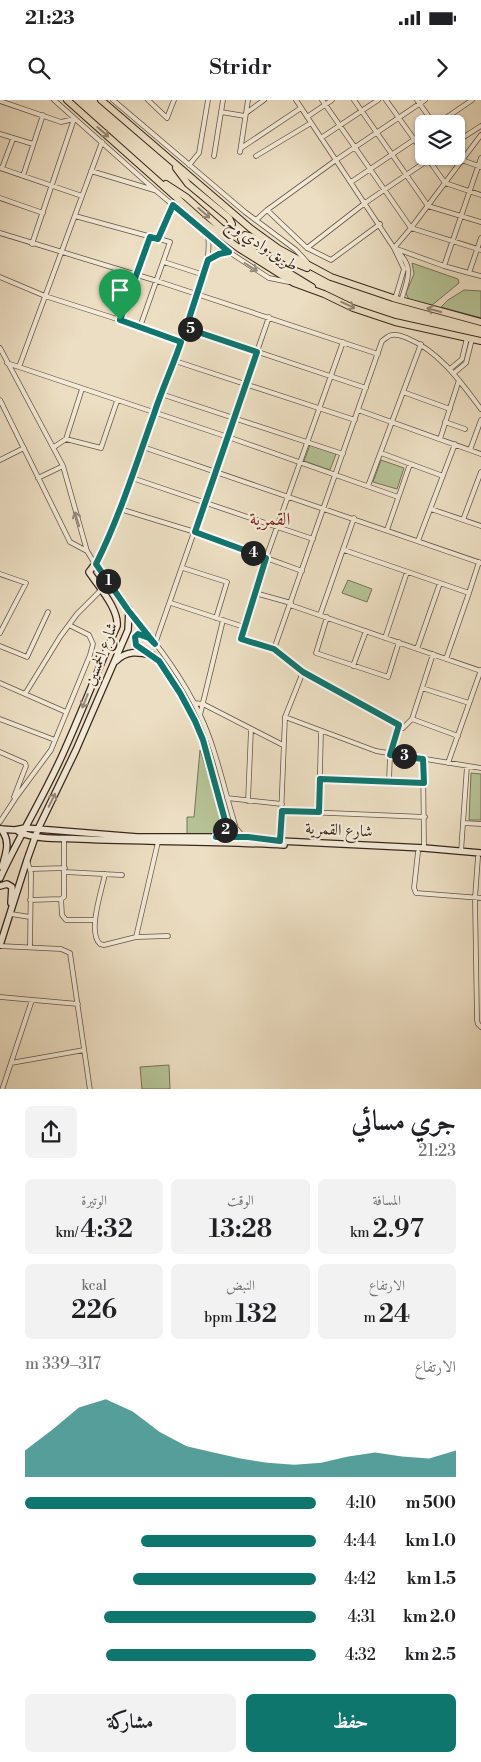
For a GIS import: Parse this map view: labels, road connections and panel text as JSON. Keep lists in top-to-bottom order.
{
  "streets": {
    "main road": ["طريق وادي وج"],
    "street": ["شارع الخمسين", "شارع القمرية"]
  },
  "crossings": [
    ["شارع الخمسين", "شارع القمرية"]
  ],
  "districts": ["القمرية"],
  "page": {
    "status": "21:23",
    "header": "Stridr",
    "pins": [
      "5",
      "4",
      "1",
      "3",
      "2"
    ],
    "heading": ["جري مسائي", "21:23"],
    "stats": [
      ["المسافة", "2.97 km"],
      ["الوقت", "13:28"],
      ["الوتيرة", "4:32 /km"],
      ["الارتفاع", "24 m"],
      ["النبض", "132 bpm"],
      ["kcal", "226"]
    ],
    "chart": ["الارتفاع", "317–339 m"],
    "list": [
      {
        "name": "500 m",
        "note": "4:10"
      },
      {
        "name": "1.0 km",
        "note": "4:44"
      },
      {
        "name": "1.5 km",
        "note": "4:42"
      },
      {
        "name": "2.0 km",
        "note": "4:31"
      },
      {
        "name": "2.5 km",
        "note": "4:32"
      }
    ],
    "buttons": ["حفظ", "مشاركة"]
  }
}
